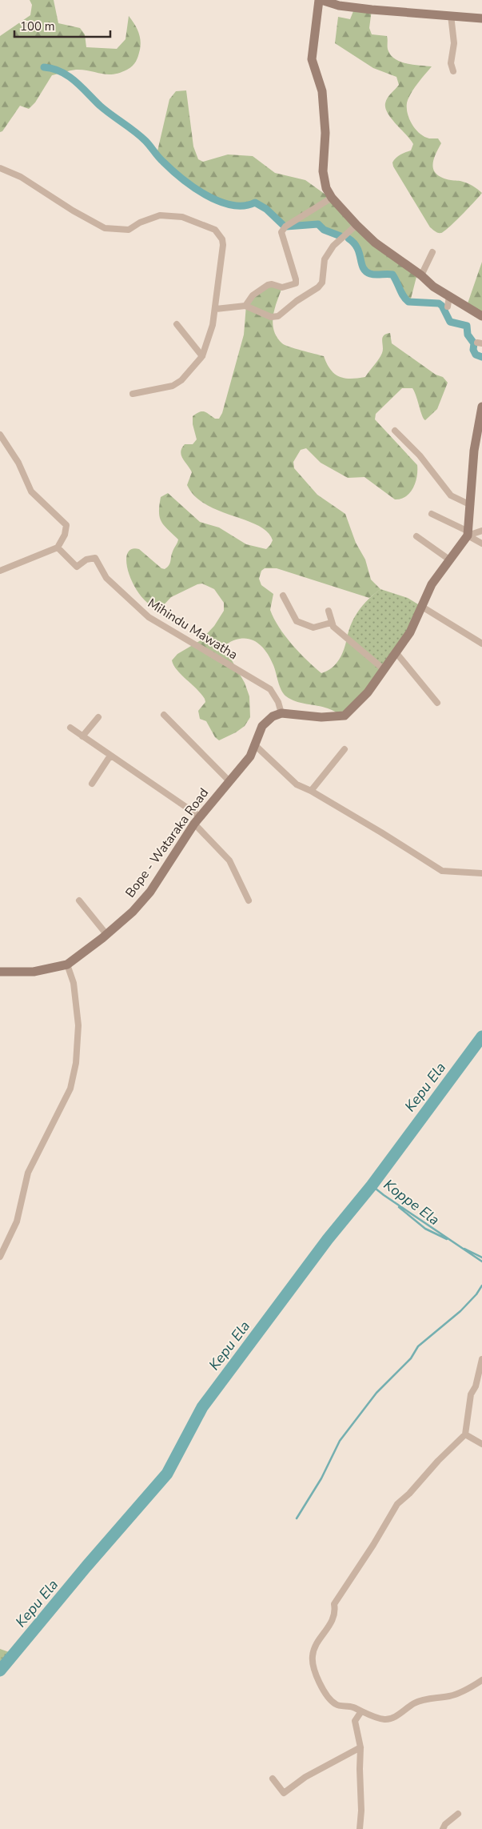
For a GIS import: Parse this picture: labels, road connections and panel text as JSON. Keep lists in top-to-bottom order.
{
  "streets": {
    "street": ["Mihindu Mawatha", "Bope - Wataraka Road"]
  },
  "crossings": [
    ["Mihindu Mawatha", "Bope - Wataraka Road"]
  ],
  "water": ["Kepu Ela", "Koppe Ela"],
  "scale_bar": "100 m"
}
